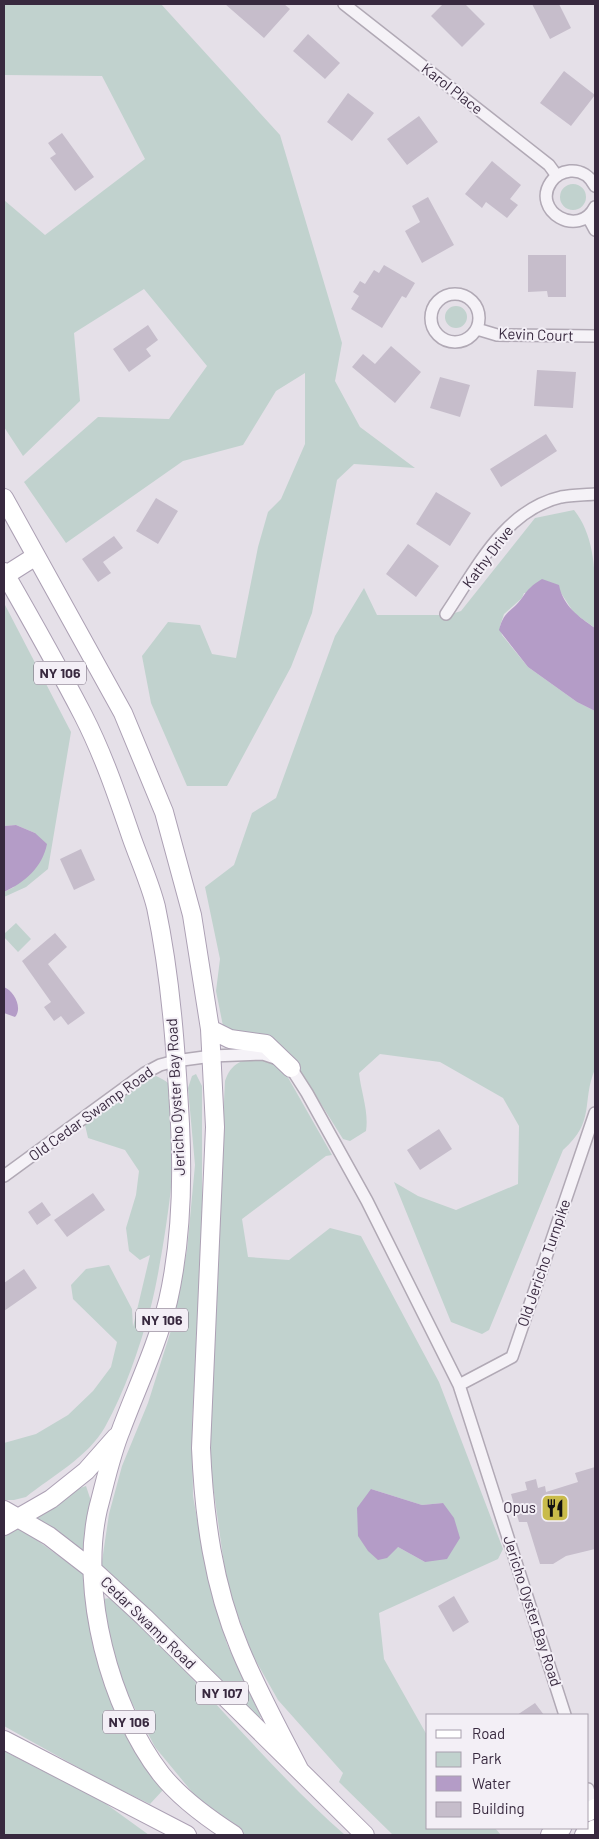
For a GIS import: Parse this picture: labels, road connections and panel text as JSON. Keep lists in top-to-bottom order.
{
  "streets": {
    "main road": [
      "NY 106",
      "Jericho Oyster Bay Road",
      "Cedar Swamp Road",
      "NY 107"
    ],
    "street": [
      "Karol Place",
      "Kevin Court",
      "Kathy Drive",
      "Old Cedar Swamp Road",
      "Old Jericho Turnpike"
    ]
  },
  "crossings": [
    ["NY 106", "Jericho Oyster Bay Road"],
    ["NY 106", "Old Cedar Swamp Road"],
    ["NY 106", "Cedar Swamp Road"],
    ["Jericho Oyster Bay Road", "Old Cedar Swamp Road"],
    ["Jericho Oyster Bay Road", "Old Jericho Turnpike"],
    ["Jericho Oyster Bay Road", "Cedar Swamp Road"]
  ],
  "places": {
    "restaurant": ["Opus"]
  },
  "legend": [
    "Road",
    "Park",
    "Water",
    "Building"
  ]
}
